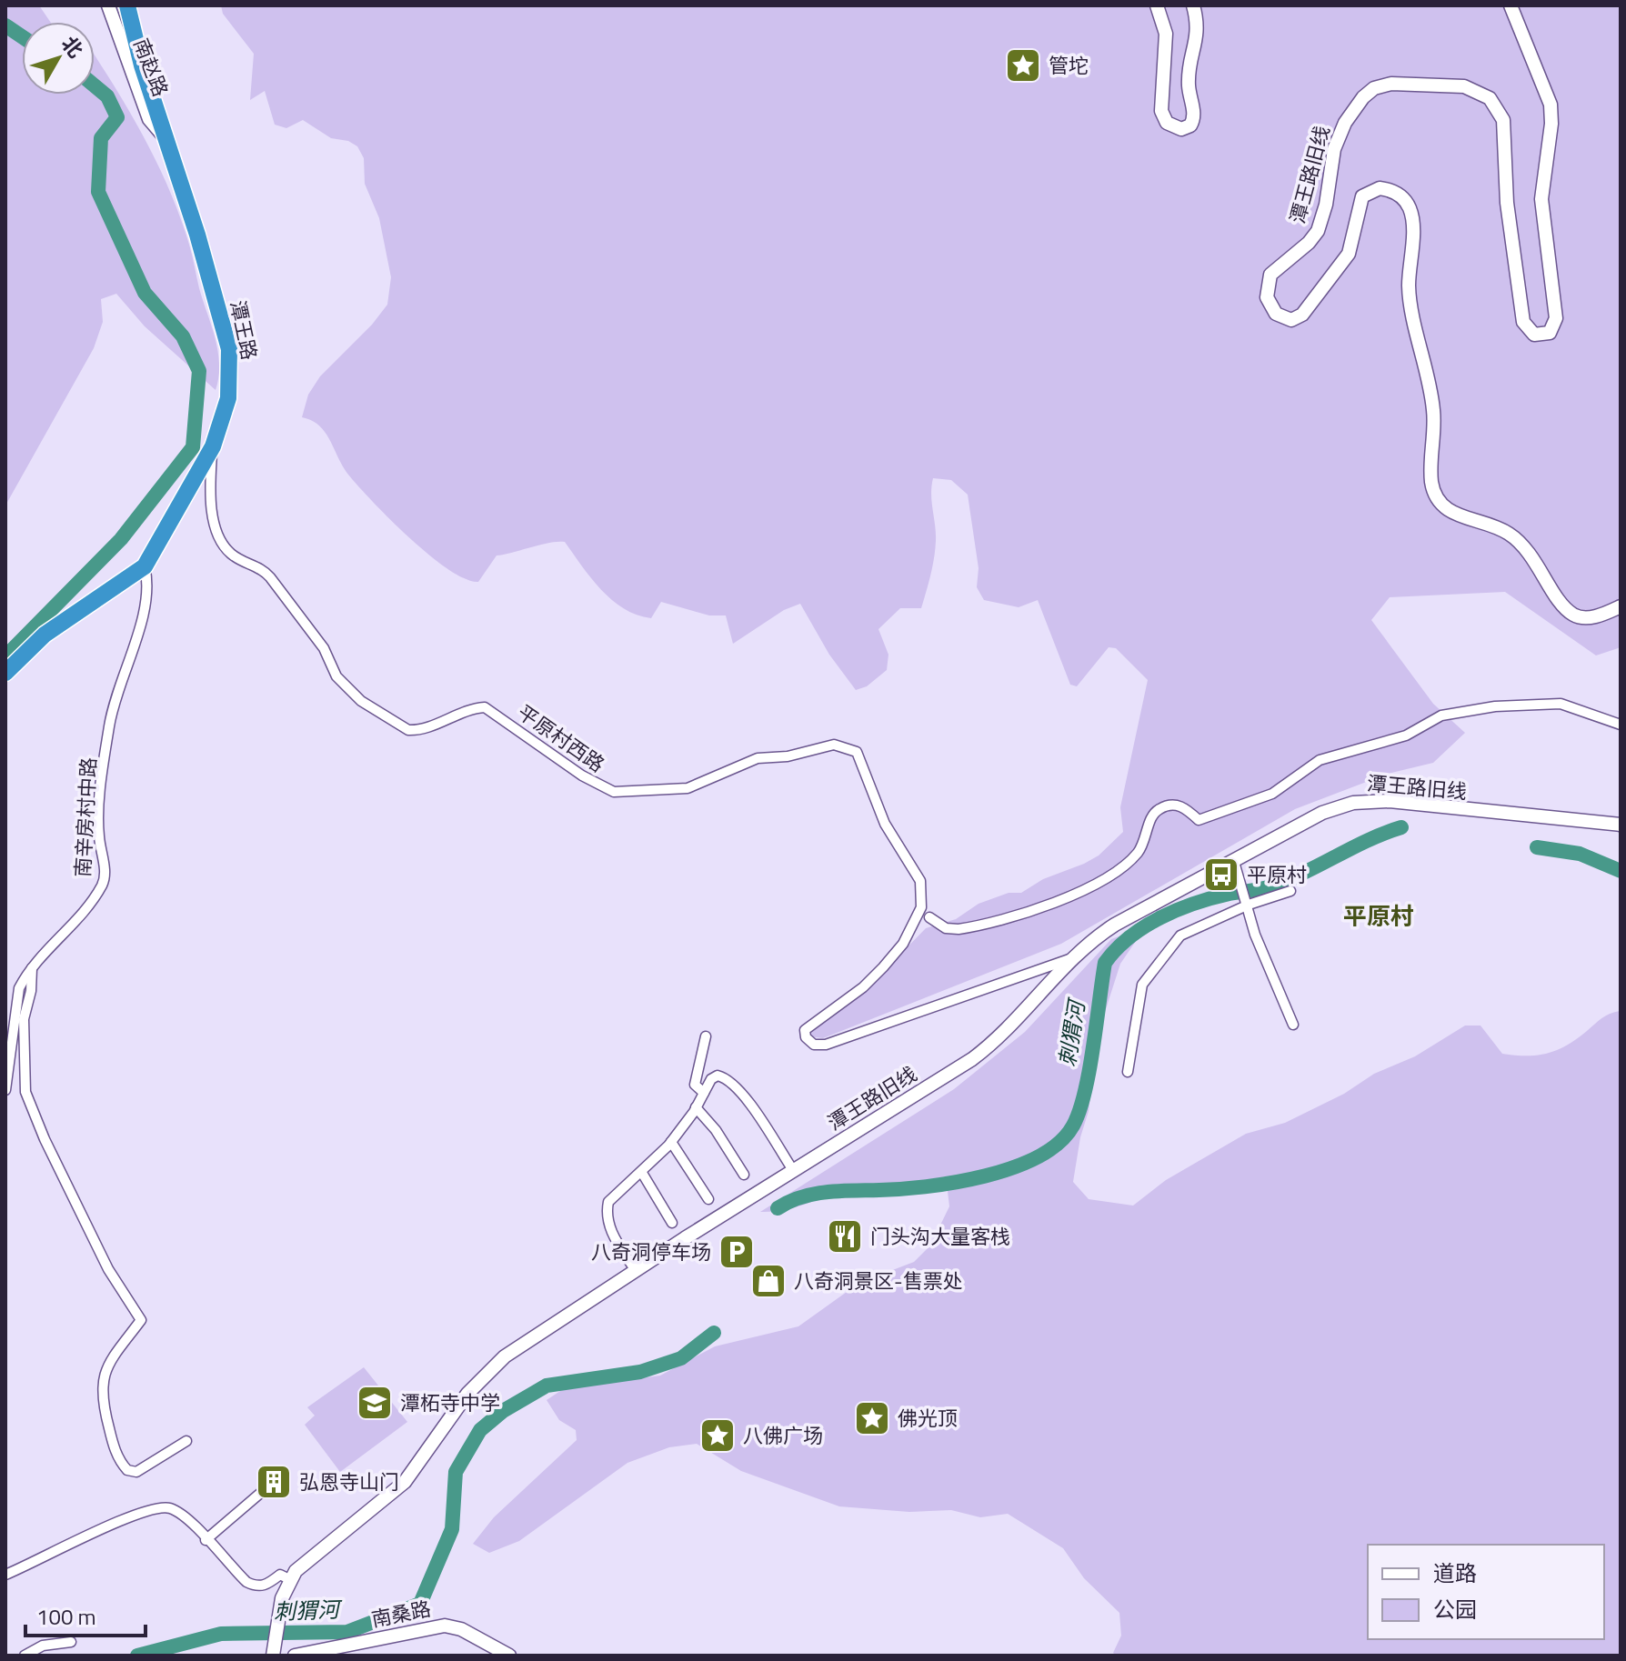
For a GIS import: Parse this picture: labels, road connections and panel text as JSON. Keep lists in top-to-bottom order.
{
  "streets": {
    "highway": ["潭王路"],
    "main road": ["南赵路", "潭王路旧线", "南桑路"],
    "street": ["平原村西路", "南辛房村中路"]
  },
  "crossings": [
    ["南赵路", "潭王路"],
    ["潭王路旧线", "平原村西路"],
    ["潭王路", "平原村西路"],
    ["潭王路", "南辛房村中路"]
  ],
  "districts": ["平原村"],
  "water": ["刺猬河"],
  "places": {
    "place": ["管坨", "佛光顶", "八佛广场"],
    "bus stop": ["平原村"],
    "restaurant": ["门头沟大量客栈"],
    "parking": ["八奇洞停车场"],
    "shop": ["八奇洞景区-售票处"],
    "school or university": ["潭柘寺中学"],
    "building": ["弘恩寺山门"]
  },
  "legend": ["道路", "公园"],
  "scale_bar": "100 m",
  "north": "top right"
}
